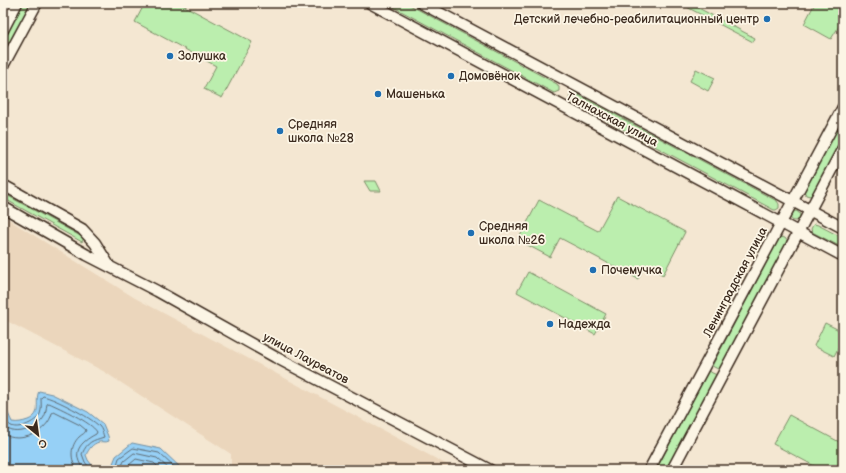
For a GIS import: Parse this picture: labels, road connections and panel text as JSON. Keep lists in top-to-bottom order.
{
  "streets": {
    "street": ["Талнахская улица", "Ленинградская улица", "улица Лауреатов"]
  },
  "crossings": [
    ["Талнахская улица", "Ленинградская улица"]
  ],
  "places": [
    "Детский лечебно-реабилитационный центр",
    "Золушка",
    "Домовёнок",
    "Машенька",
    "Средняя школа №28",
    "Средняя школа №26",
    "Почемучка",
    "Надежда"
  ],
  "north": "bottom right"
}
